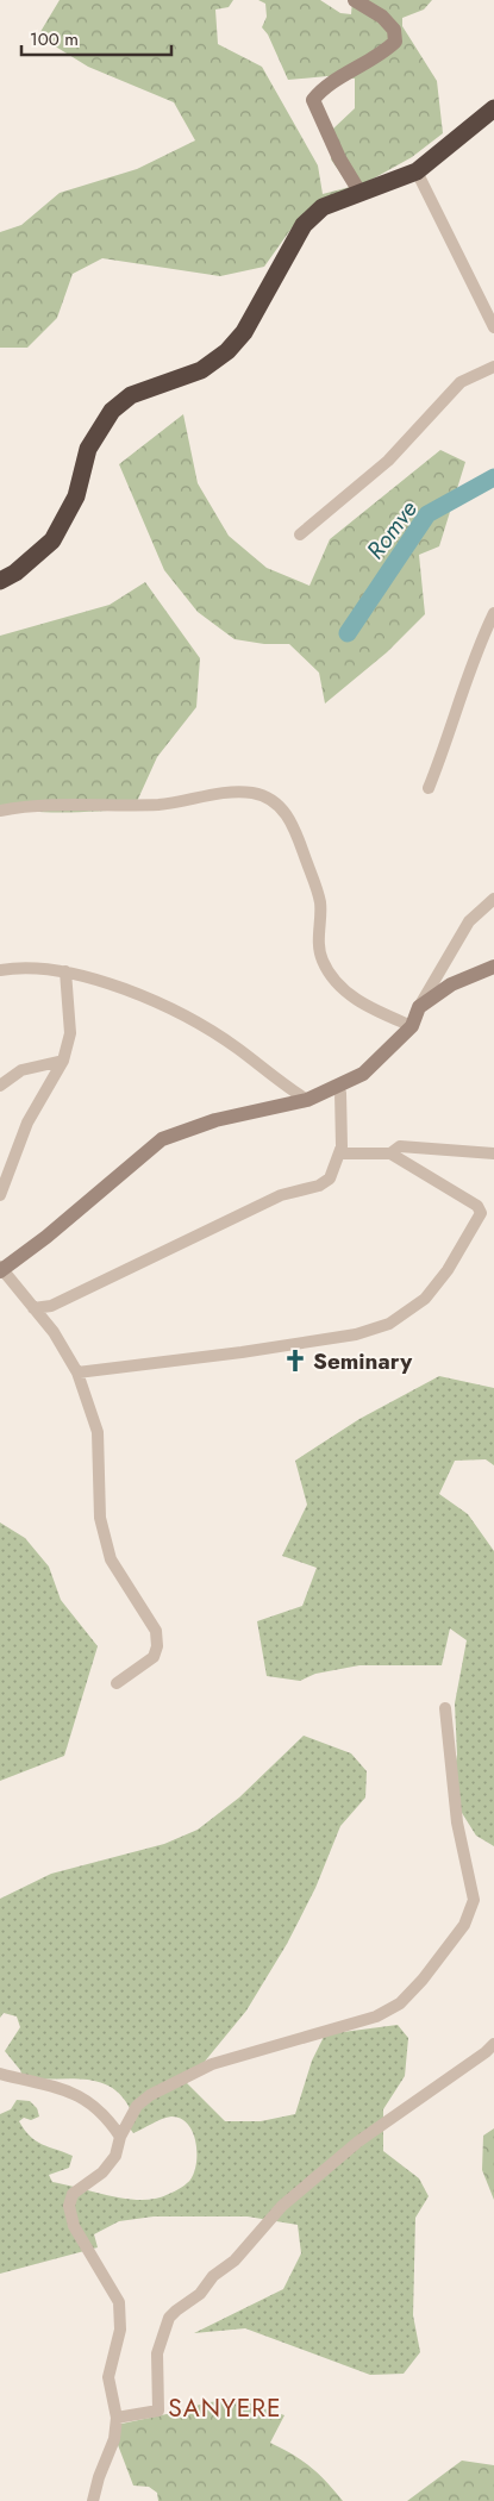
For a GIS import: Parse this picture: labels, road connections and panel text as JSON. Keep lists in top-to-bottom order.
{
  "districts": ["SANYERE"],
  "water": ["Romve"],
  "places": {
    "church": ["Seminary"]
  },
  "scale_bar": "100 m"
}
